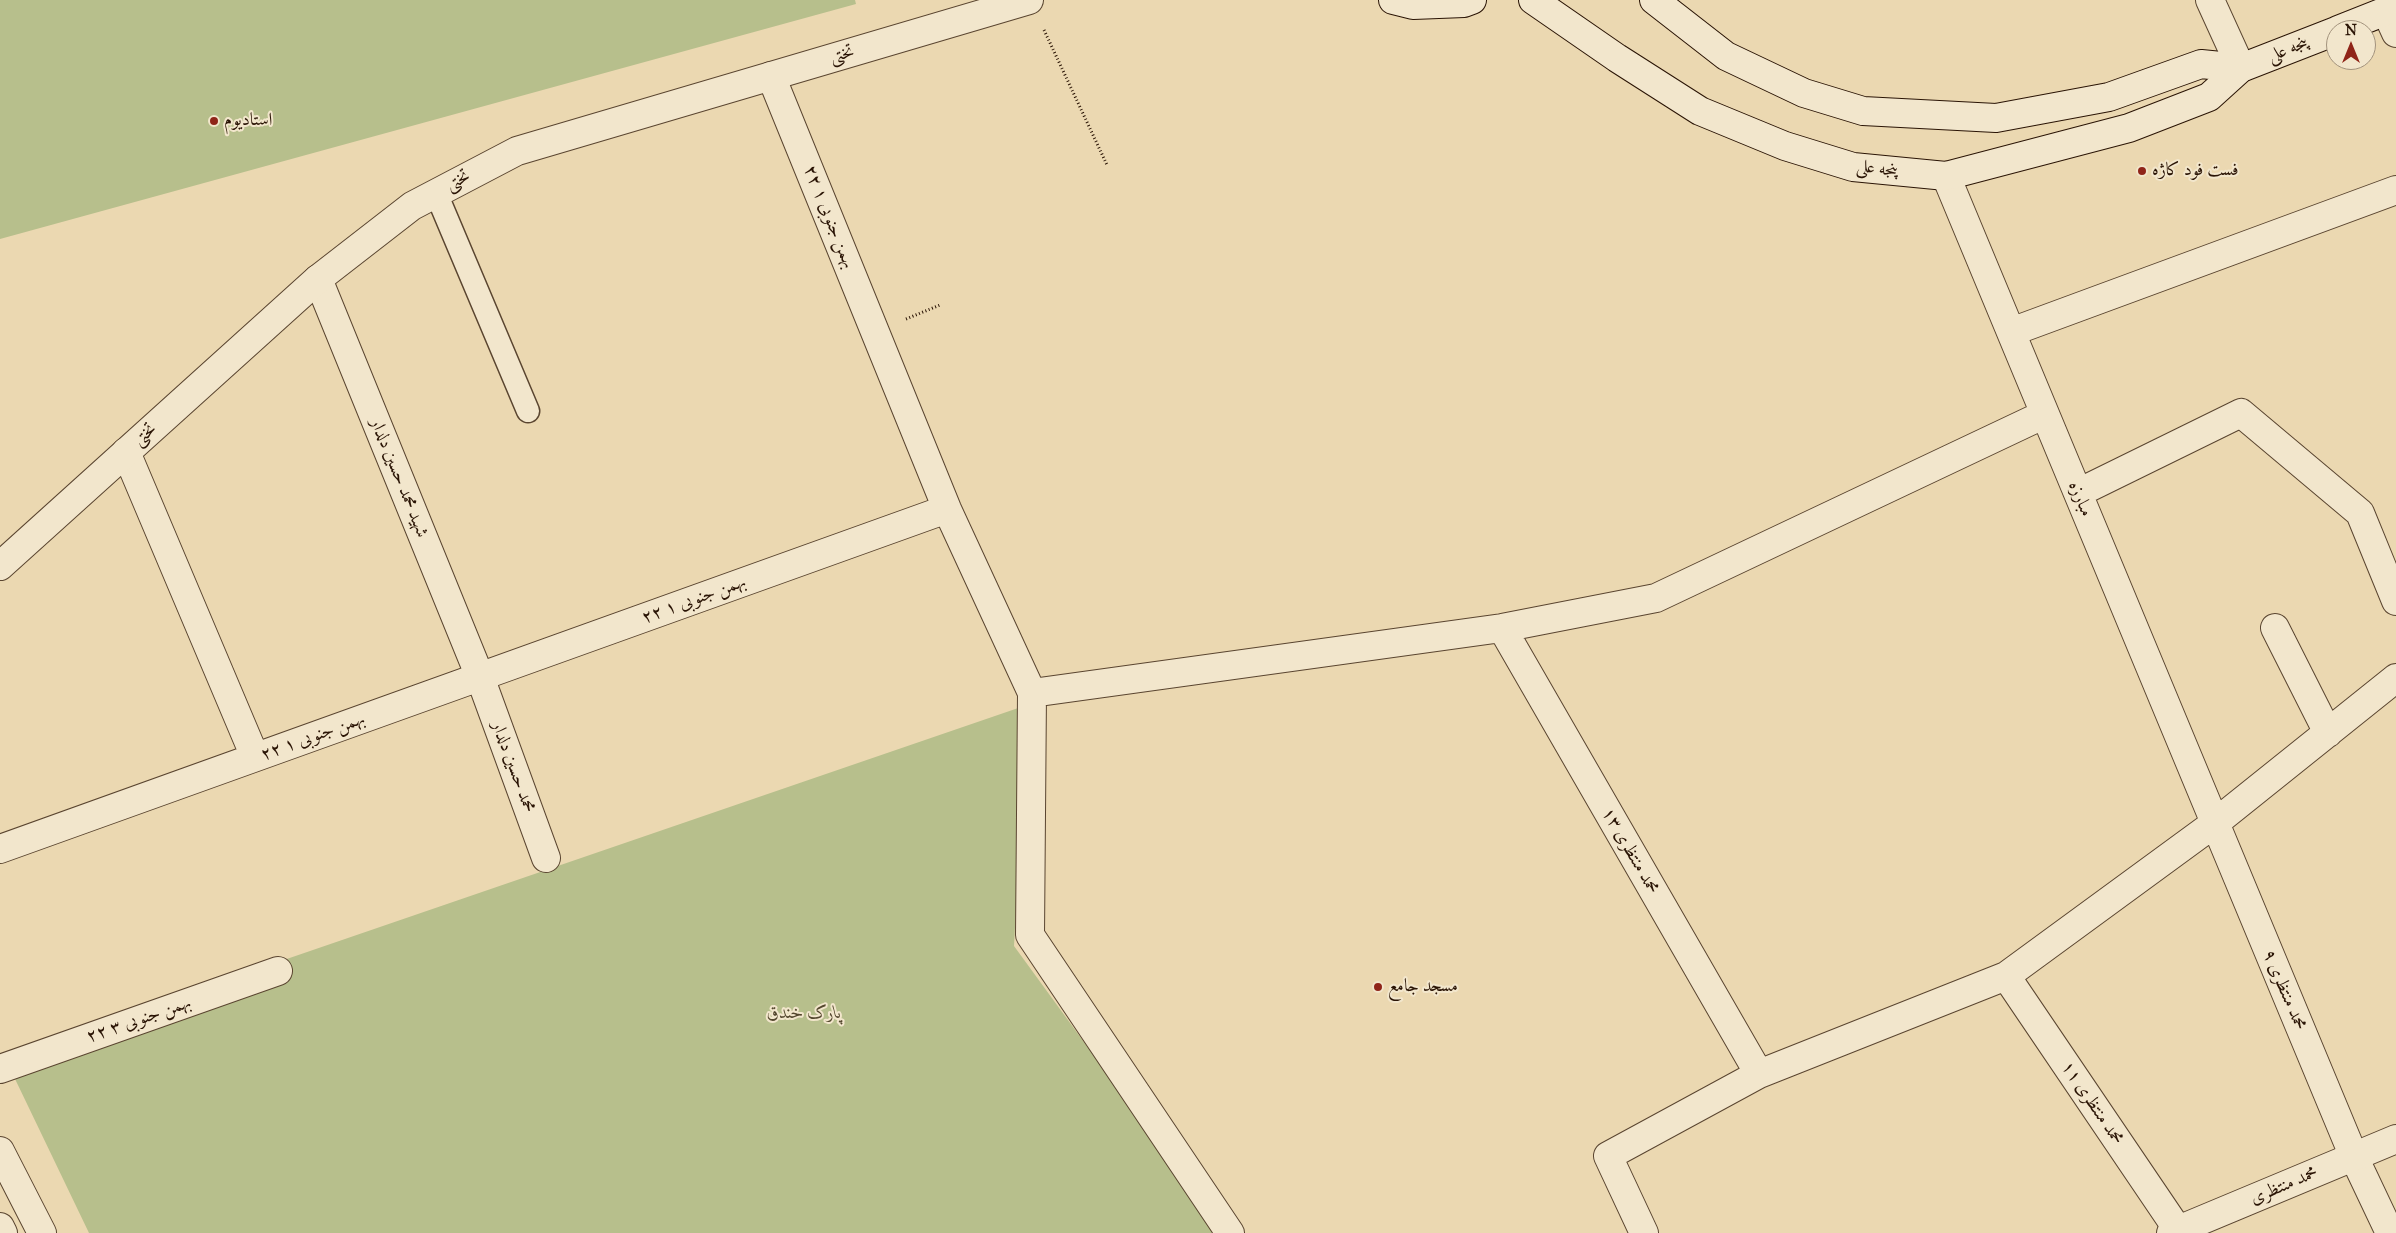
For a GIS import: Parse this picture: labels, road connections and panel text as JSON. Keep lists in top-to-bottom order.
{
  "streets": {
    "street": [
      "پنجه علی",
      "تختی",
      "۲۲ بهمن جنوبی ۱",
      "شهید محمد حسین دلدار",
      "مبارزه",
      "محمد حسین دلدار",
      "محمد منتظری ۱۳",
      "محمد منتظری ۹",
      "۲۲ بهمن جنوبی ۳",
      "محمد منتظری ۱۱",
      "محمد منتظری"
    ]
  },
  "crossings": [
    ["پنجه علی", "مبارزه"],
    ["تختی", "۲۲ بهمن جنوبی ۱"],
    ["تختی", "شهید محمد حسین دلدار"],
    ["۲۲ بهمن جنوبی ۱", "شهید محمد حسین دلدار"],
    ["۲۲ بهمن جنوبی ۱", "محمد حسین دلدار"],
    ["شهید محمد حسین دلدار", "محمد حسین دلدار"],
    ["مبارزه", "محمد منتظری ۹"],
    ["محمد منتظری ۹", "محمد منتظری"],
    ["محمد منتظری ۱۱", "محمد منتظری"]
  ],
  "parks": ["پارک خندق"],
  "places": ["استادیوم", "فست فود کاژه", "مسجد جامع"],
  "north": "top"
}
